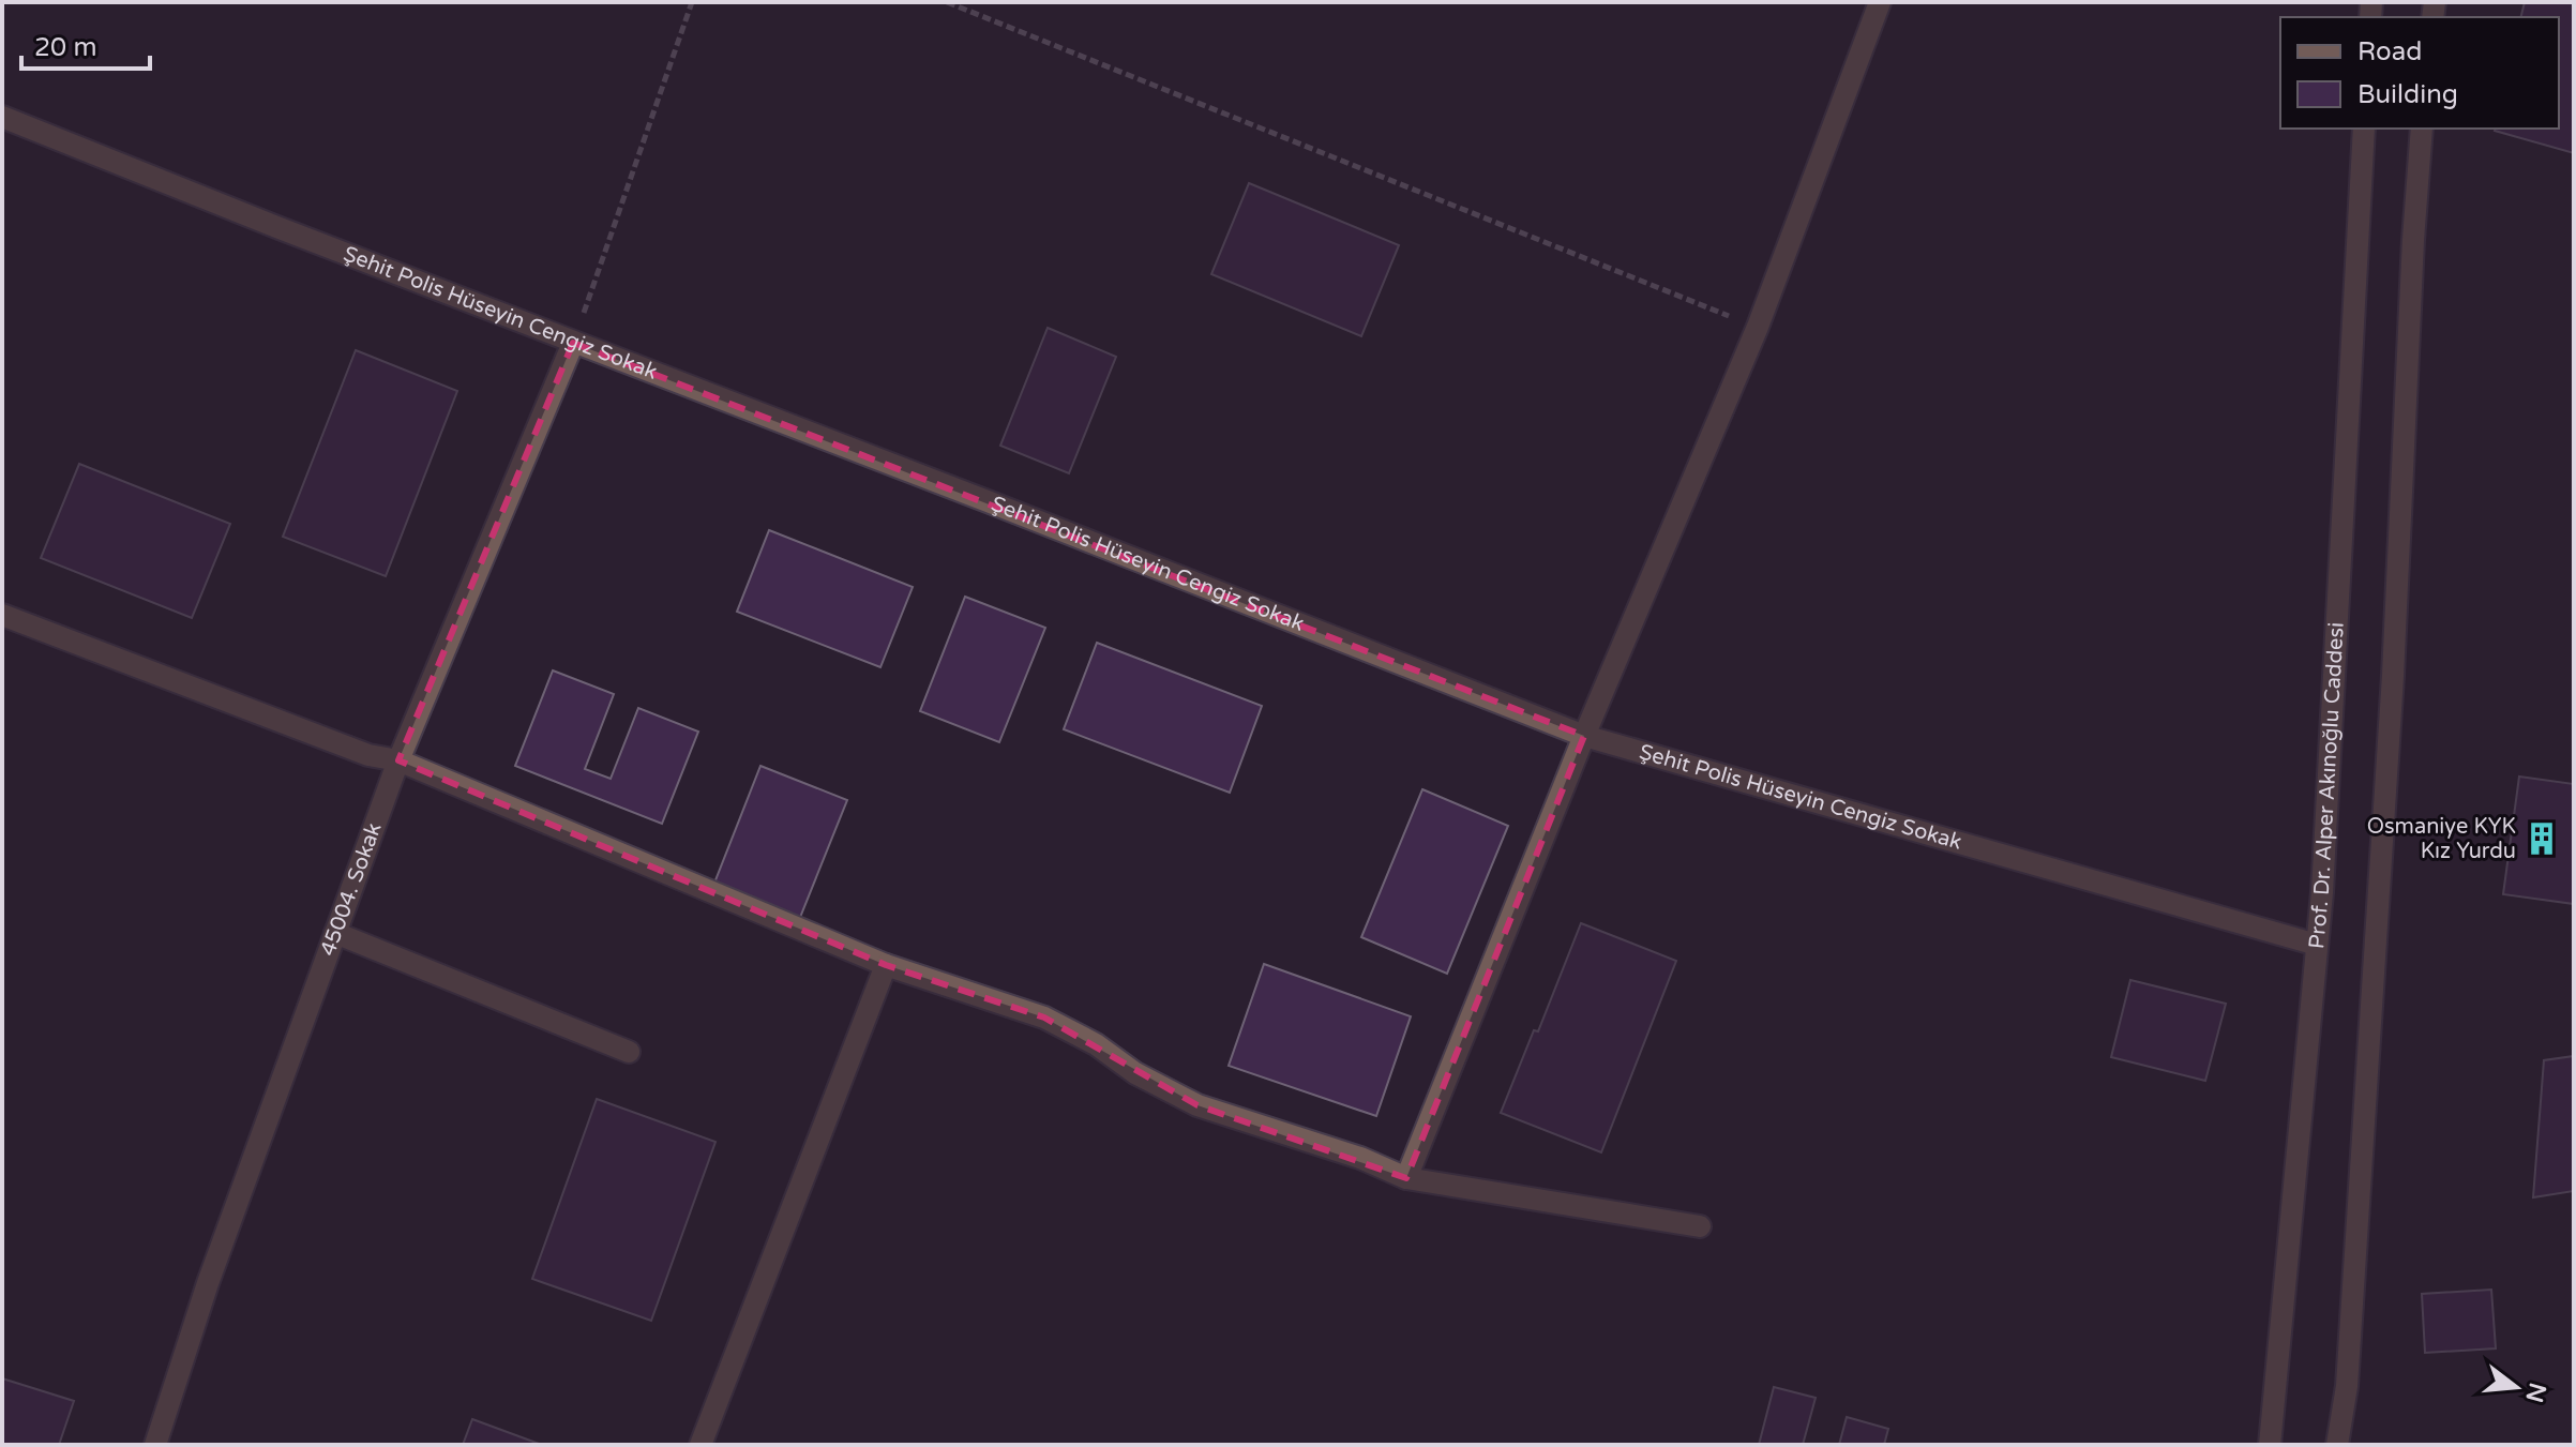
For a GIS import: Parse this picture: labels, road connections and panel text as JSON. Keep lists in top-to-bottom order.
{
  "streets": {
    "street": ["Şehit Polis Hüseyin Cengiz Sokak", "Prof. Dr. Alper Akınoğlu Caddesi", "45004. Sokak"]
  },
  "crossings": [
    ["Şehit Polis Hüseyin Cengiz Sokak", "Prof. Dr. Alper Akınoğlu Caddesi"],
    ["Şehit Polis Hüseyin Cengiz Sokak", "45004. Sokak"]
  ],
  "places": {
    "building": ["Osmaniye KYK Kız Yurdu"]
  },
  "legend": ["Road", "Building"],
  "scale_bar": "20 m",
  "north": "right"
}
